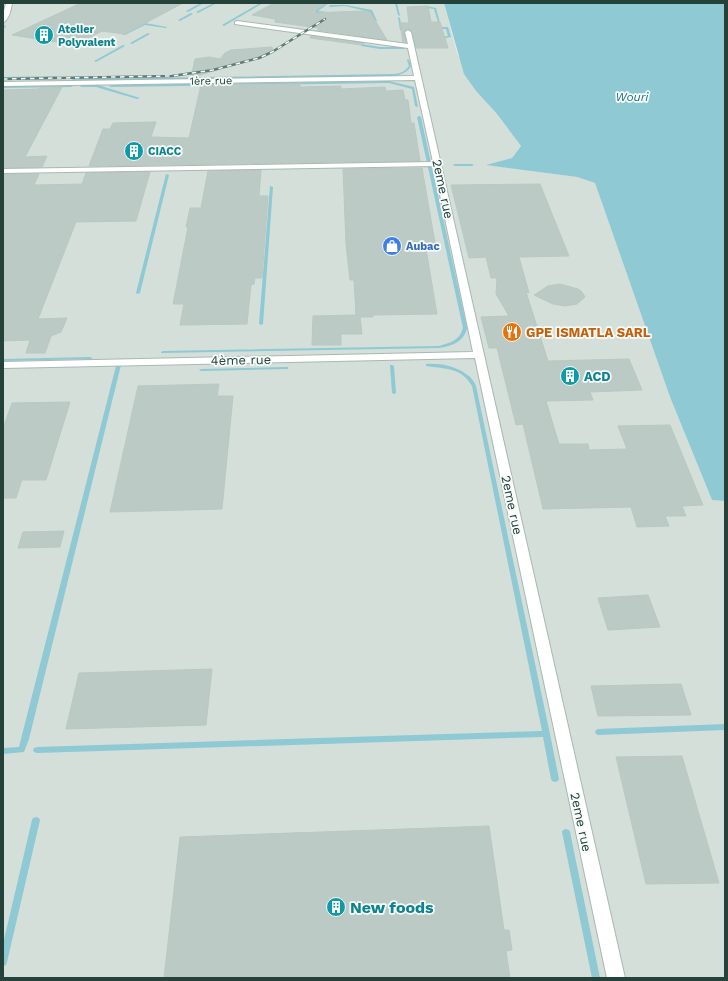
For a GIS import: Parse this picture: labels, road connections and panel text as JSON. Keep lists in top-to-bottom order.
{
  "streets": {
    "street": ["1ère rue", "2eme rue", "4ème rue"]
  },
  "crossings": [
    ["1ère rue", "2eme rue"],
    ["2eme rue", "4ème rue"]
  ],
  "water": ["Wouri"],
  "places": {
    "building": [
      "Atelier Polyvalent",
      "CIACC",
      "ACD",
      "New foods"
    ],
    "shop": ["Aubac"],
    "restaurant": ["GPE ISMATLA SARL"]
  }
}
